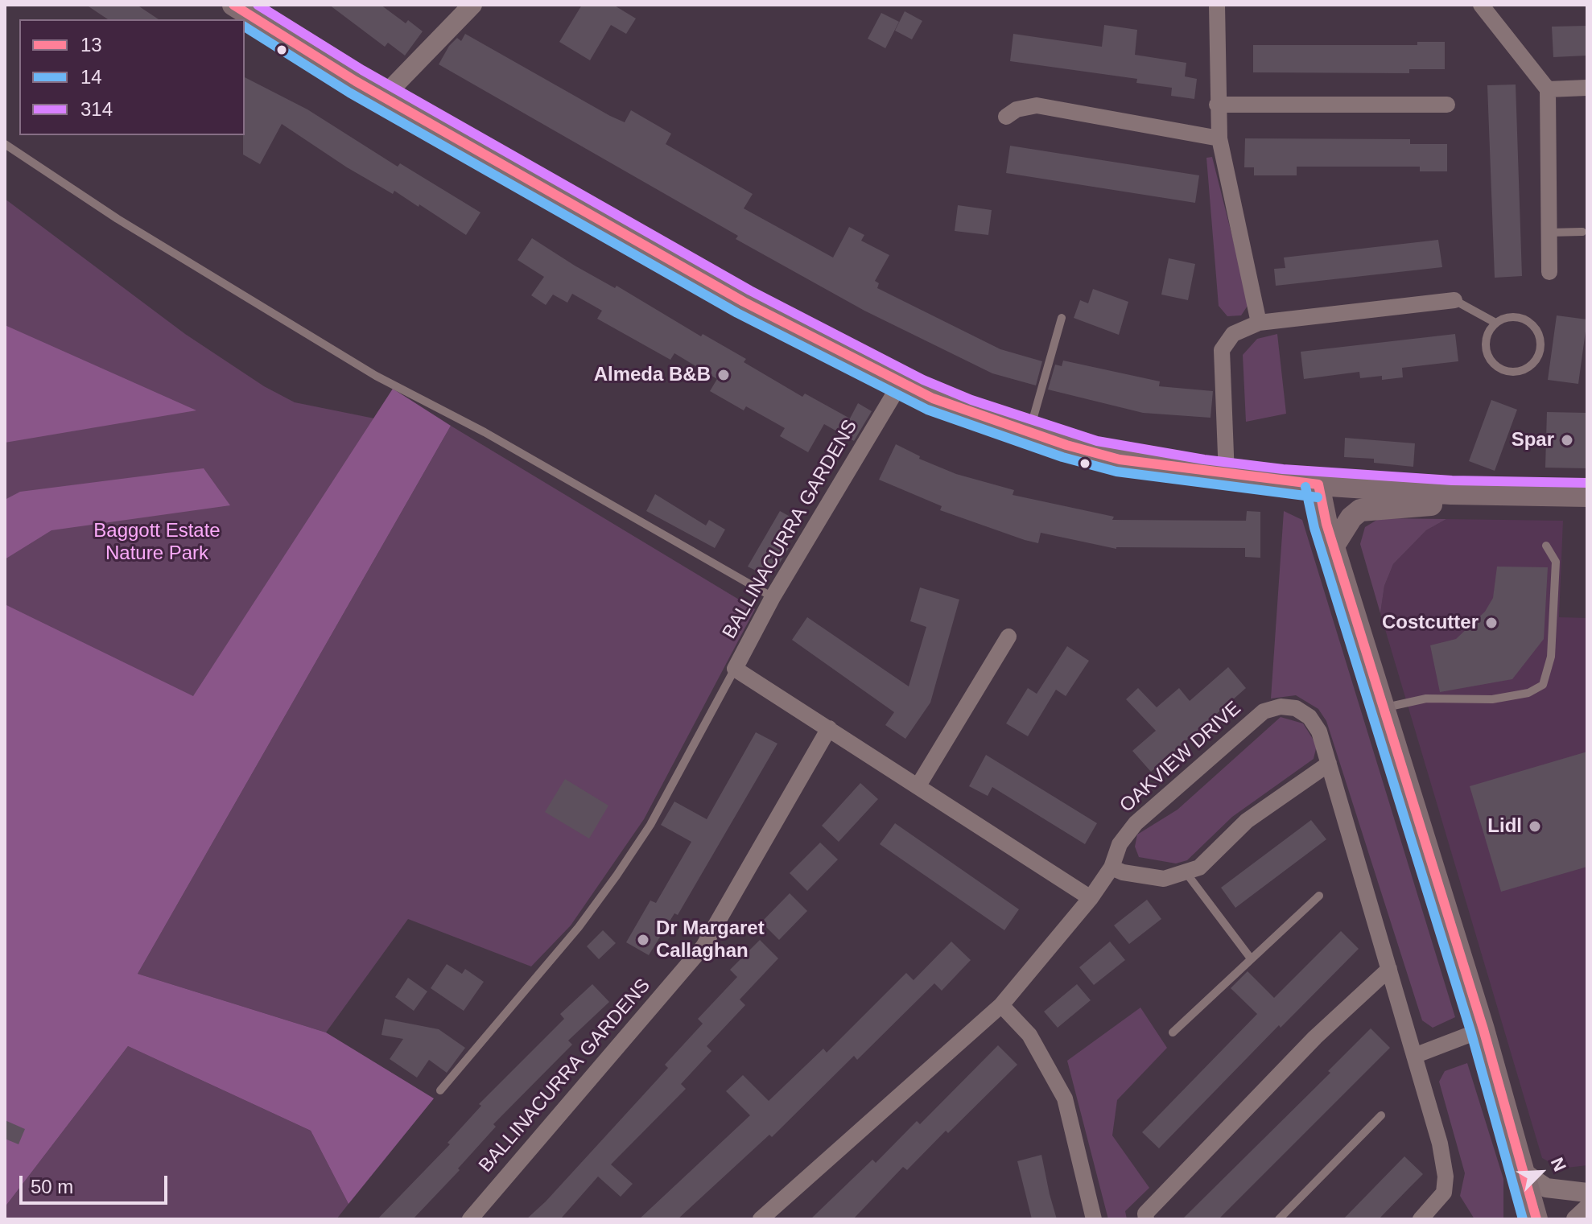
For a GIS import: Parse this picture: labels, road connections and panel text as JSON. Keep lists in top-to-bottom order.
{
  "streets": {
    "street": ["BALLINACURRA GARDENS", "OAKVIEW DRIVE"]
  },
  "parks": ["Baggott Estate Nature Park"],
  "places": [
    "Almeda B&B",
    "Spar",
    "Costcutter",
    "Lidl",
    "Dr Margaret Callaghan"
  ],
  "lines": ["transit line 13", "transit line 314", "transit line 14"],
  "legend": ["13", "14", "314"],
  "scale_bar": "50 m",
  "north": "top right"
}
